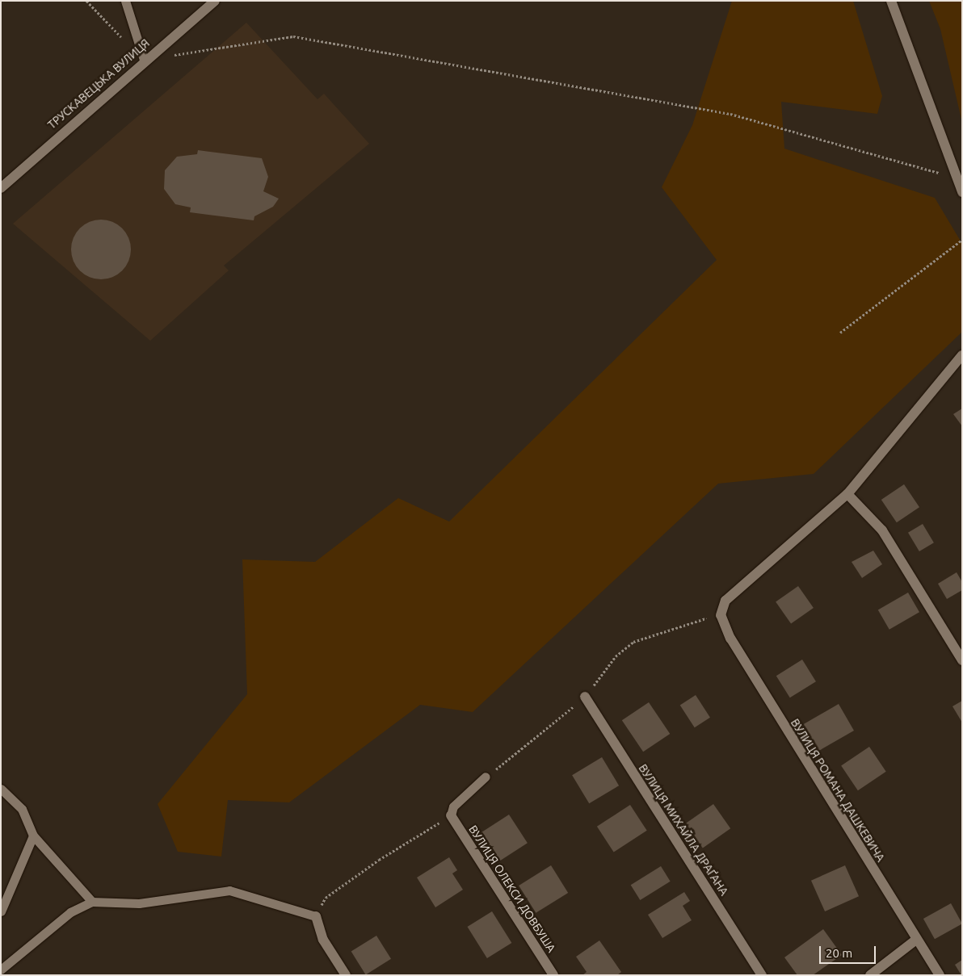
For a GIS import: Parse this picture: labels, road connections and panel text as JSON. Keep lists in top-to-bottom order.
{
  "streets": {
    "street": [
      "ТРУСКАВЕЦЬКА ВУЛИЦЯ",
      "ВУЛИЦЯ РОМАНА ДАШКЕВИЧА",
      "ВУЛИЦЯ МИХАЙЛА ДРАҐАНА",
      "ВУЛИЦЯ ОЛЕКСИ ДОВБУША"
    ]
  },
  "scale_bar": "20 m"
}
